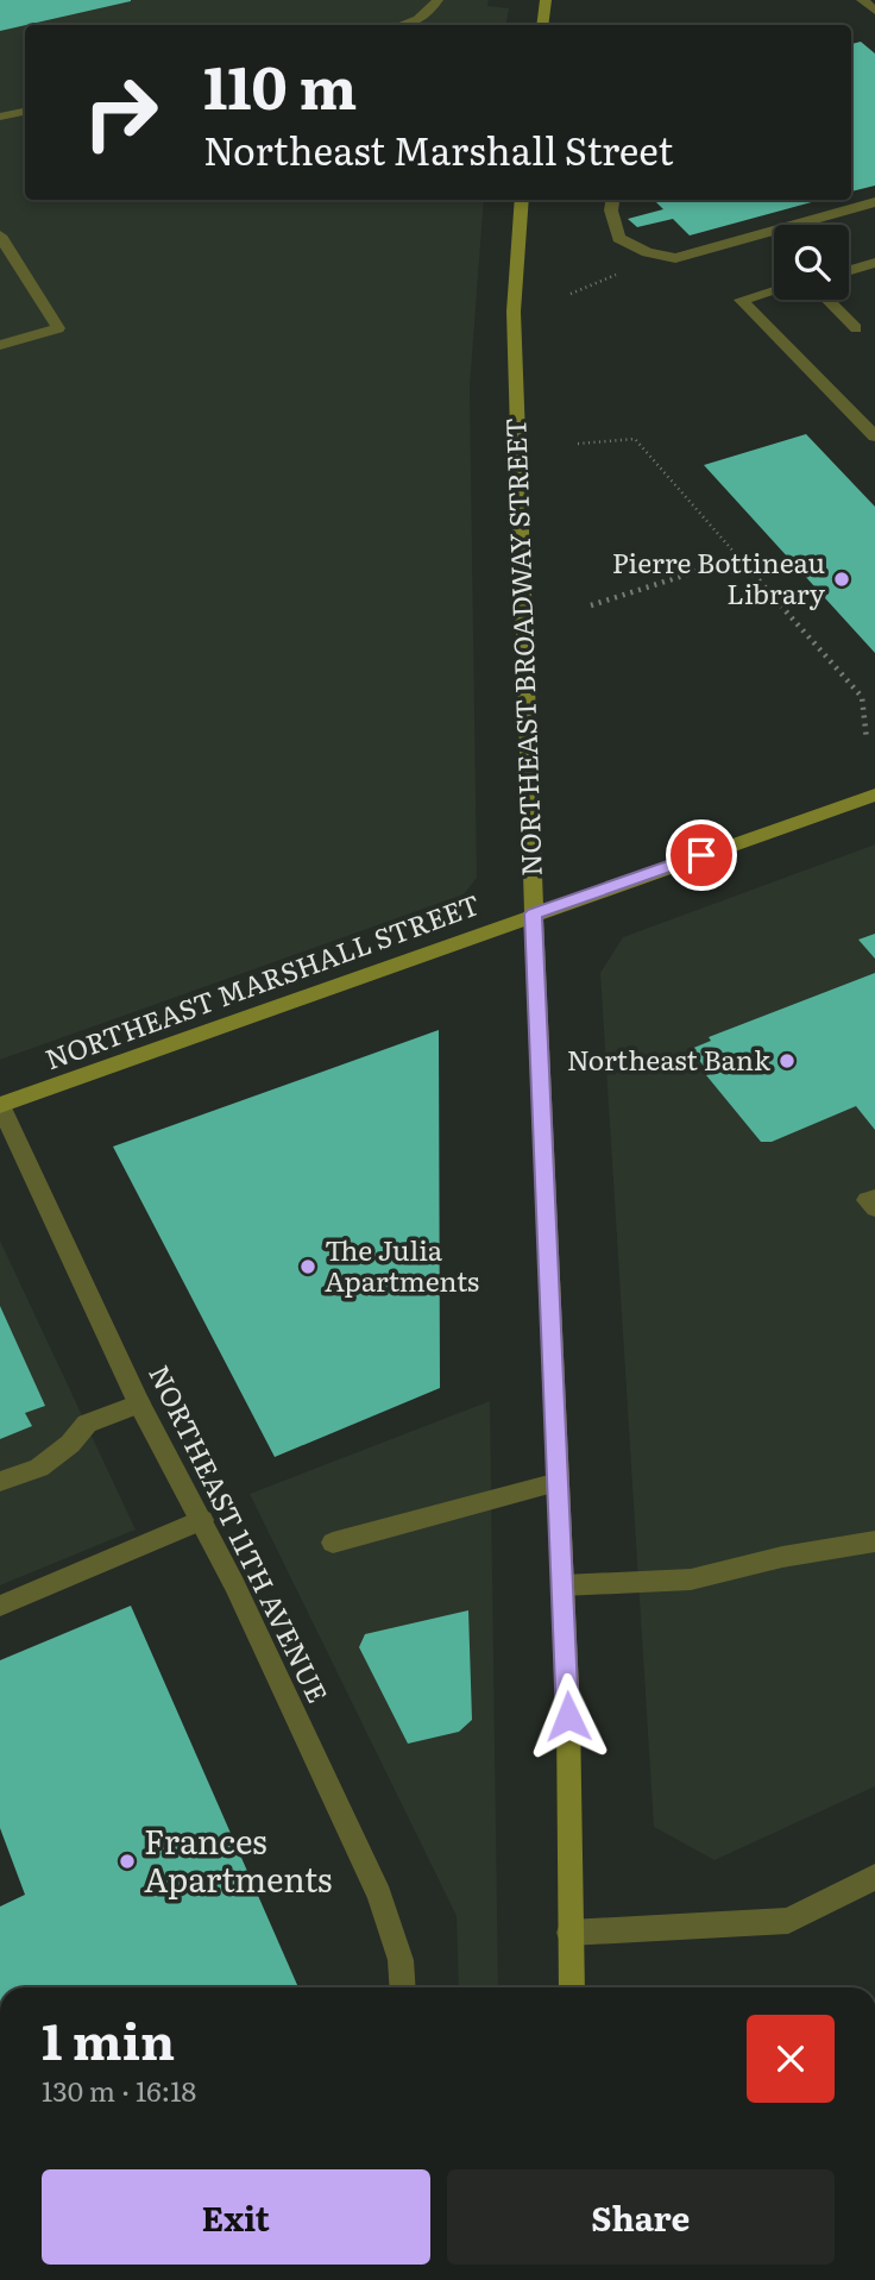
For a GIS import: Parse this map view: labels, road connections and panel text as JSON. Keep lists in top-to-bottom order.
{
  "streets": {
    "main road": ["NORTHEAST BROADWAY STREET", "NORTHEAST MARSHALL STREET"],
    "street": ["NORTHEAST 11TH AVENUE"]
  },
  "crossings": [
    ["NORTHEAST BROADWAY STREET", "NORTHEAST MARSHALL STREET"],
    ["NORTHEAST MARSHALL STREET", "NORTHEAST 11TH AVENUE"]
  ],
  "places": [
    "Pierre Bottineau Library",
    "Northeast Bank",
    "The Julia Apartments",
    "Frances Apartments"
  ],
  "page": {
    "turn": ["110 m", "Northeast Marshall Street"],
    "heading": ["1 min", "130 m · 16:18"],
    "buttons": ["Exit", "Share"]
  }
}
